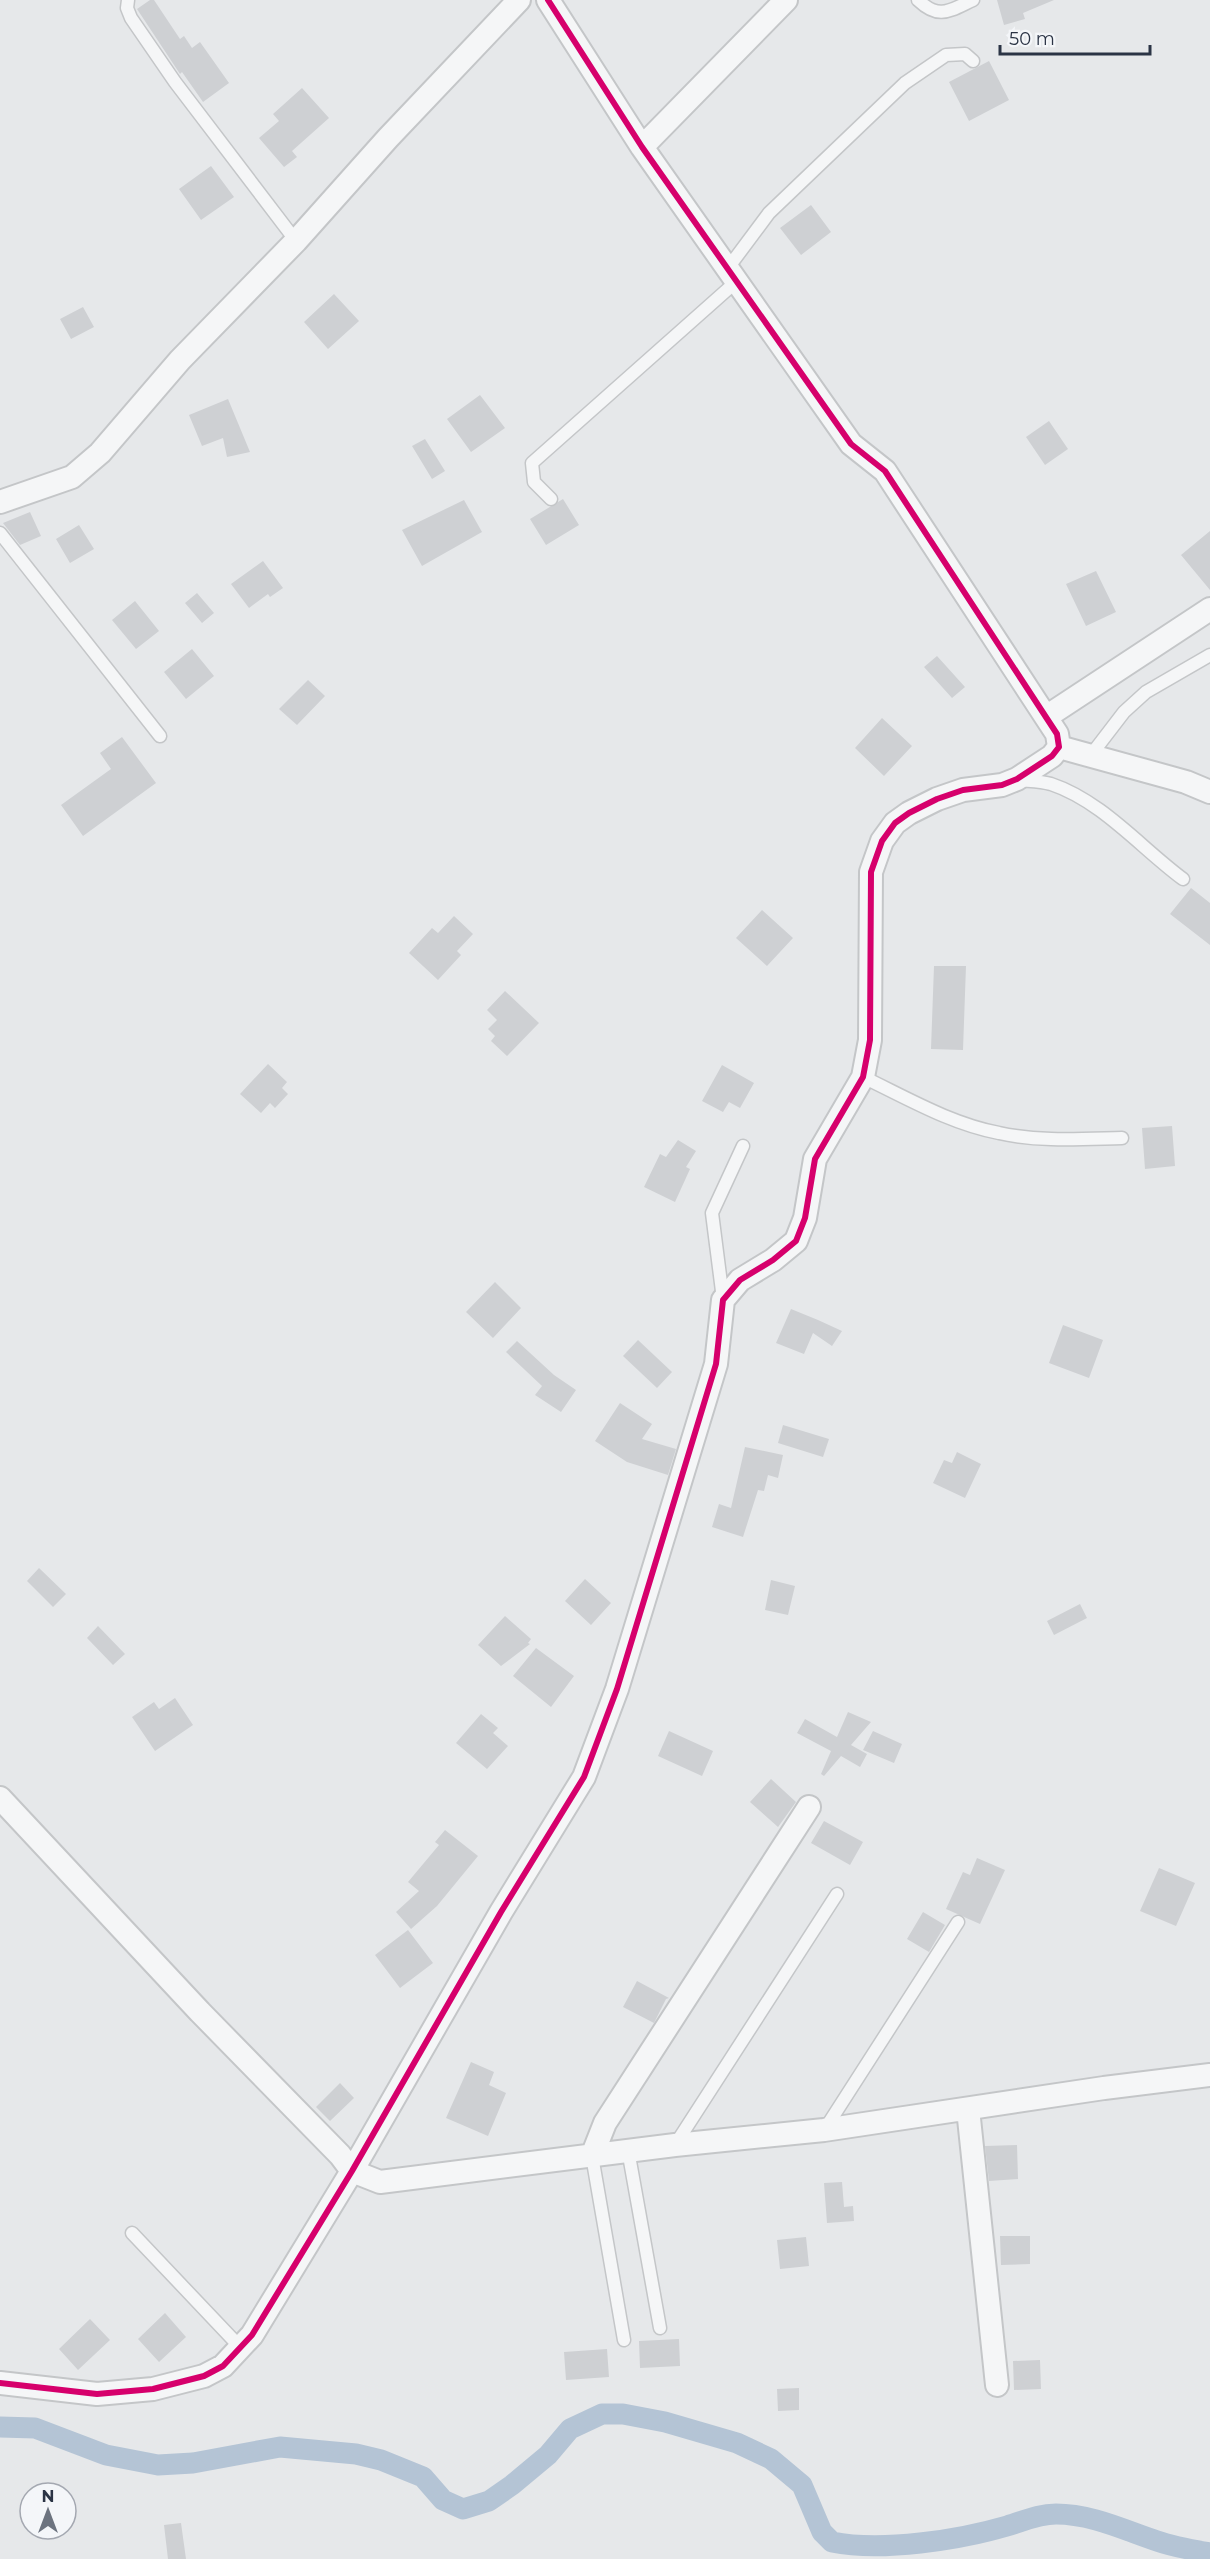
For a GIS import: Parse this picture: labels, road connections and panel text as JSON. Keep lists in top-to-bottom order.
{
  "scale_bar": "50 m",
  "north": "top"
}
